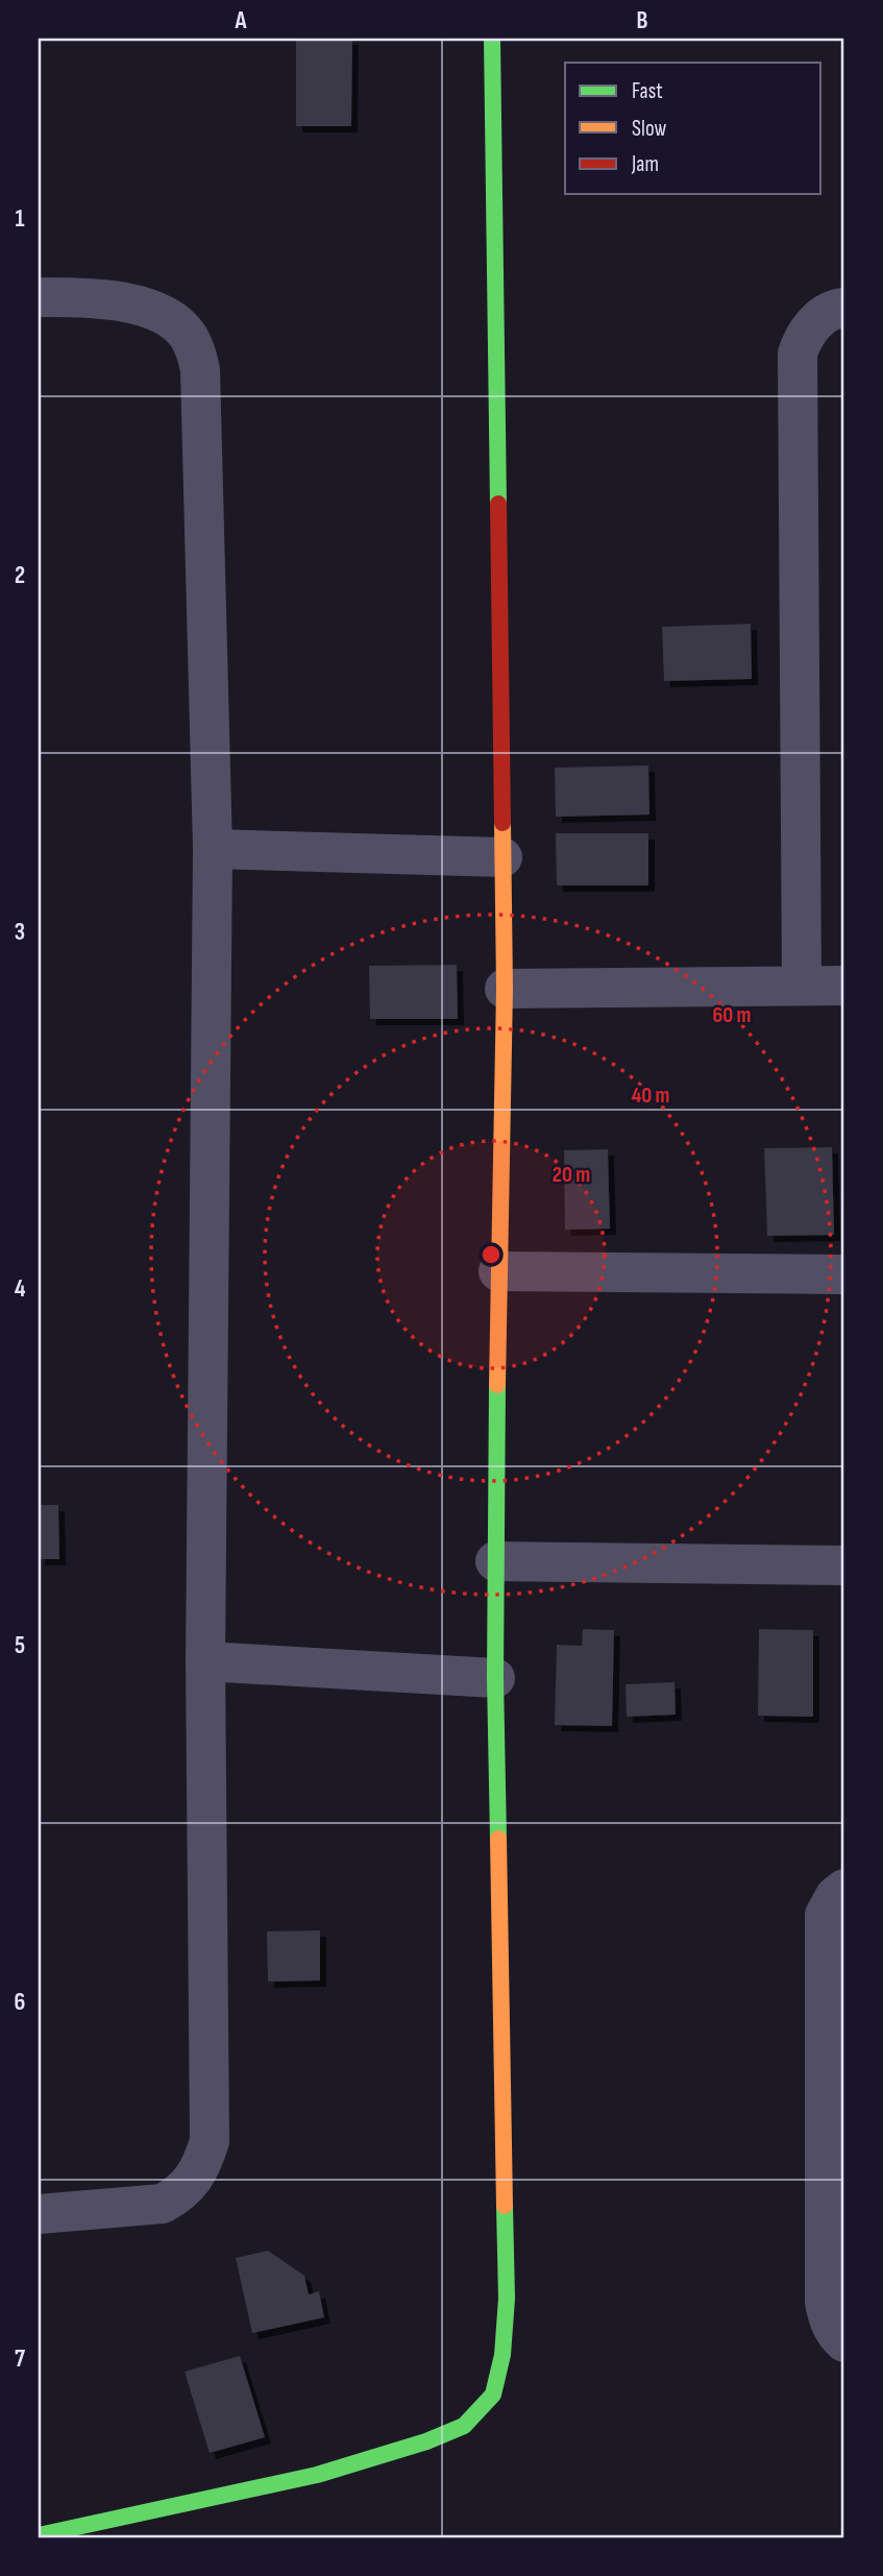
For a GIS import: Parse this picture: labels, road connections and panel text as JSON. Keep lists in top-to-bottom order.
{
  "legend": ["Fast", "Slow", "Jam"],
  "grid": {
    "columns": ["A", "B"],
    "rows": [
      "1",
      "2",
      "3",
      "4",
      "5",
      "6",
      "7"
    ]
  },
  "rings": ["60 m", "40 m", "20 m"]
}
